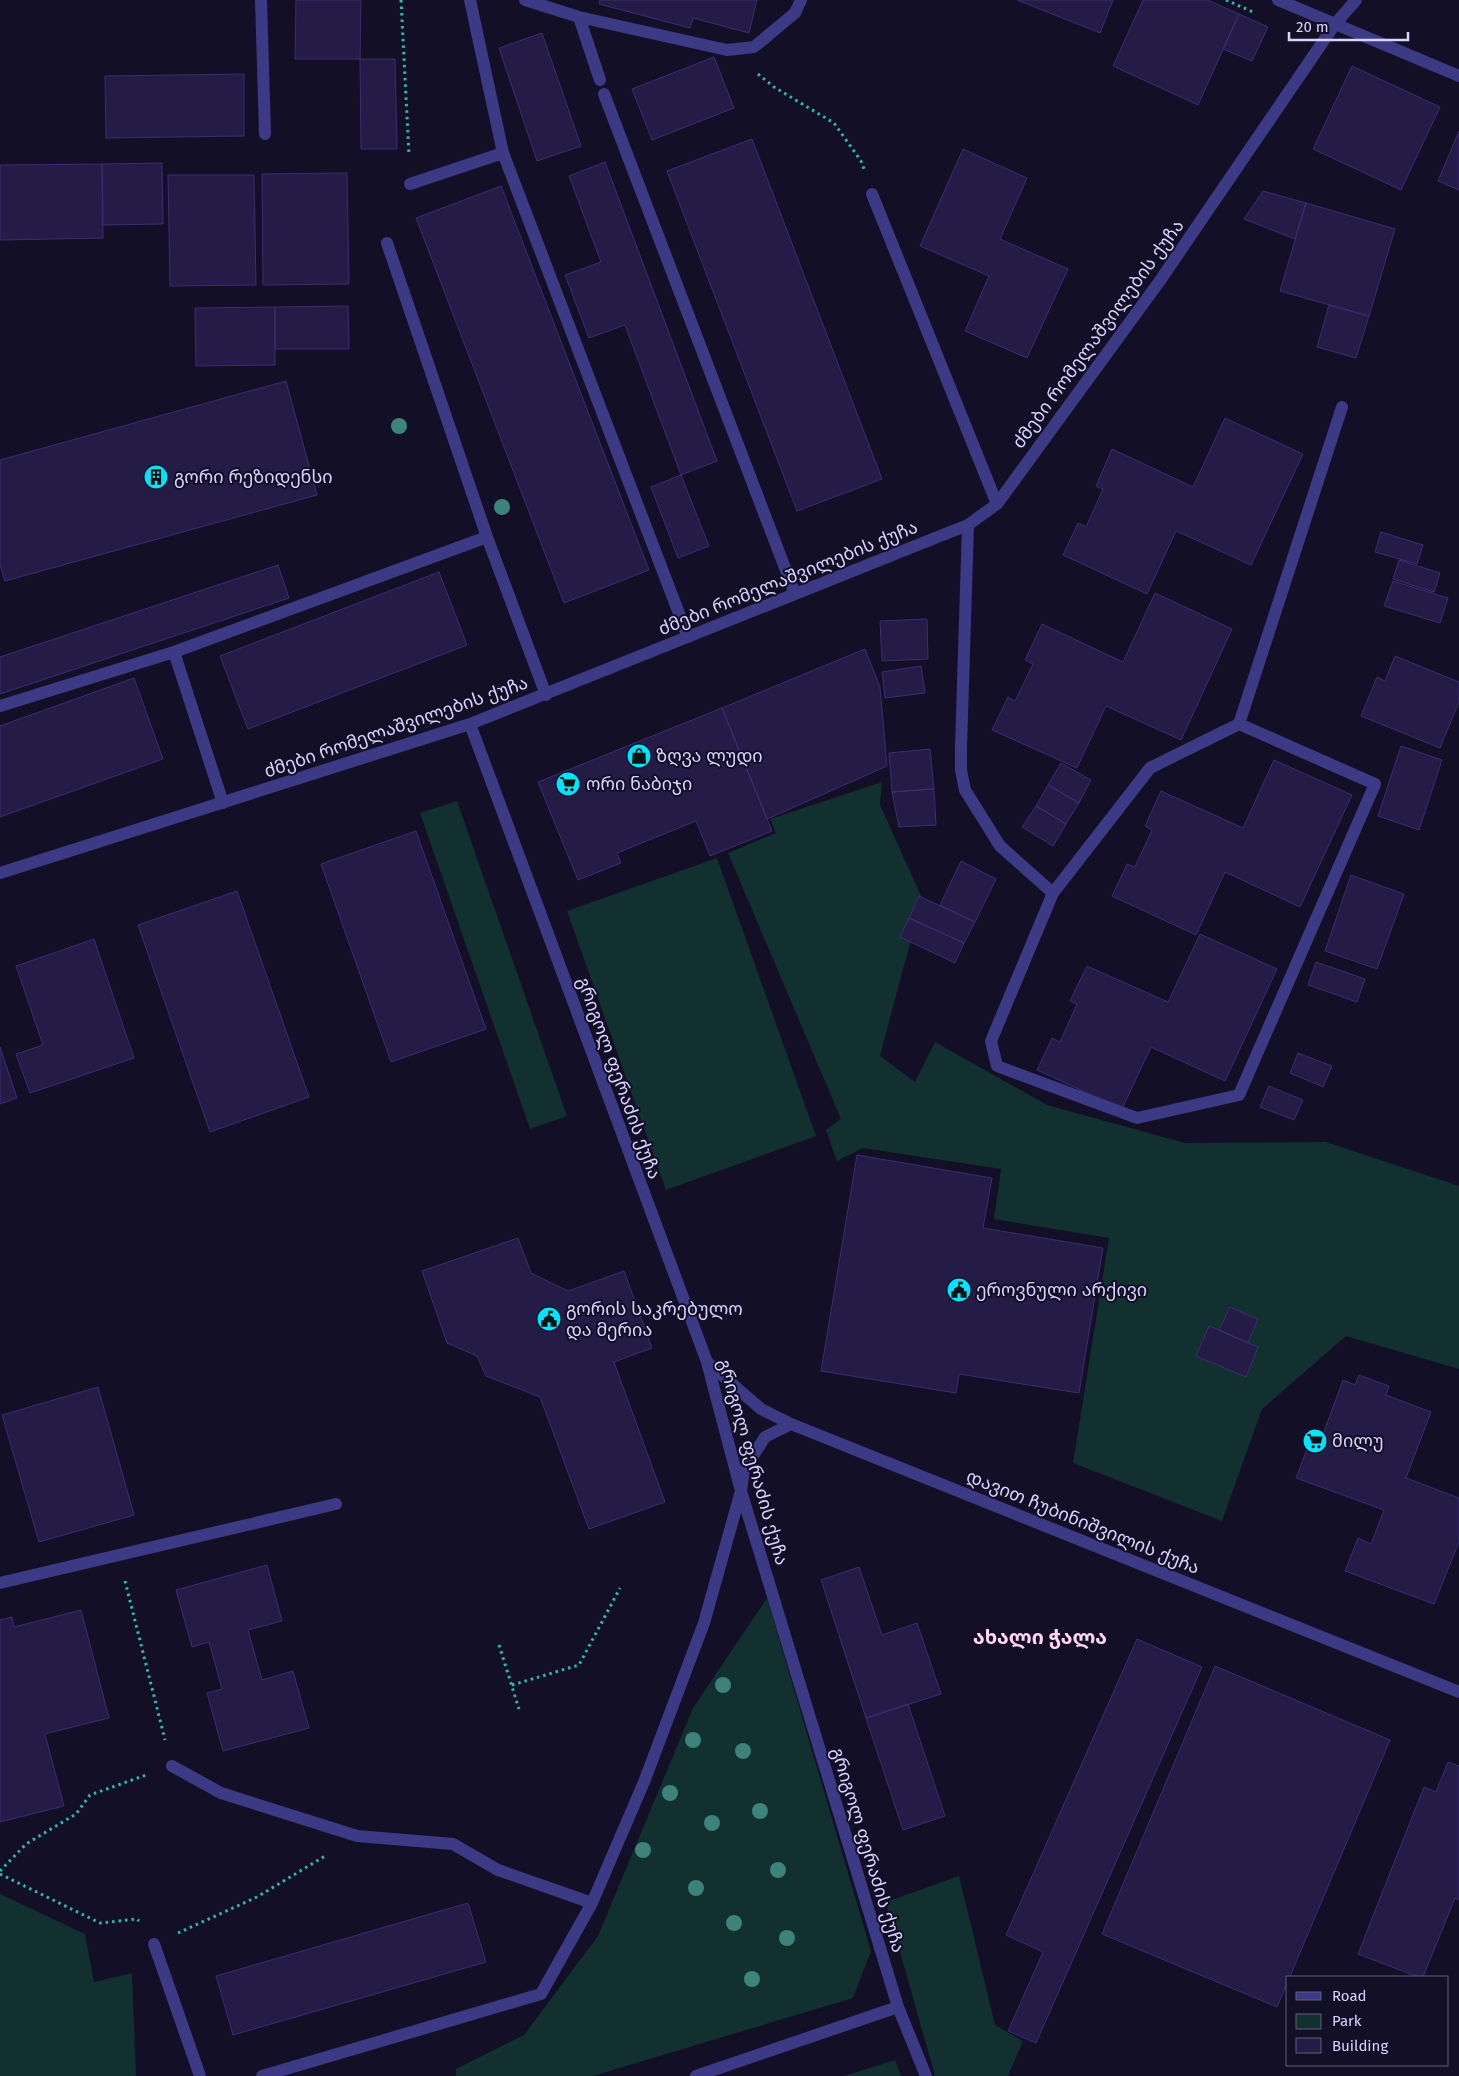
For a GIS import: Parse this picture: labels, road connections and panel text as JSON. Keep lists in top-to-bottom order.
{
  "streets": {
    "street": ["ძმები რომელაშვილების ქუჩა", "გრიგოლ ფერაძის ქუჩა", "დავით ჩუბინიშვილის ქუჩა"]
  },
  "crossings": [
    ["ძმები რომელაშვილების ქუჩა", "გრიგოლ ფერაძის ქუჩა"],
    ["გრიგოლ ფერაძის ქუჩა", "დავით ჩუბინიშვილის ქუჩა"]
  ],
  "districts": ["ახალი ჭალა"],
  "places": {
    "building": ["გორი რეზიდენსი"],
    "shop": ["ზღვა ლუდი"],
    "supermarket": ["ორი ნაბიჯი", "მილუ"],
    "public building": ["ეროვნული არქივი", "გორის საკრებულო და მერია"]
  },
  "legend": ["Road", "Park", "Building"],
  "scale_bar": "20 m"
}
